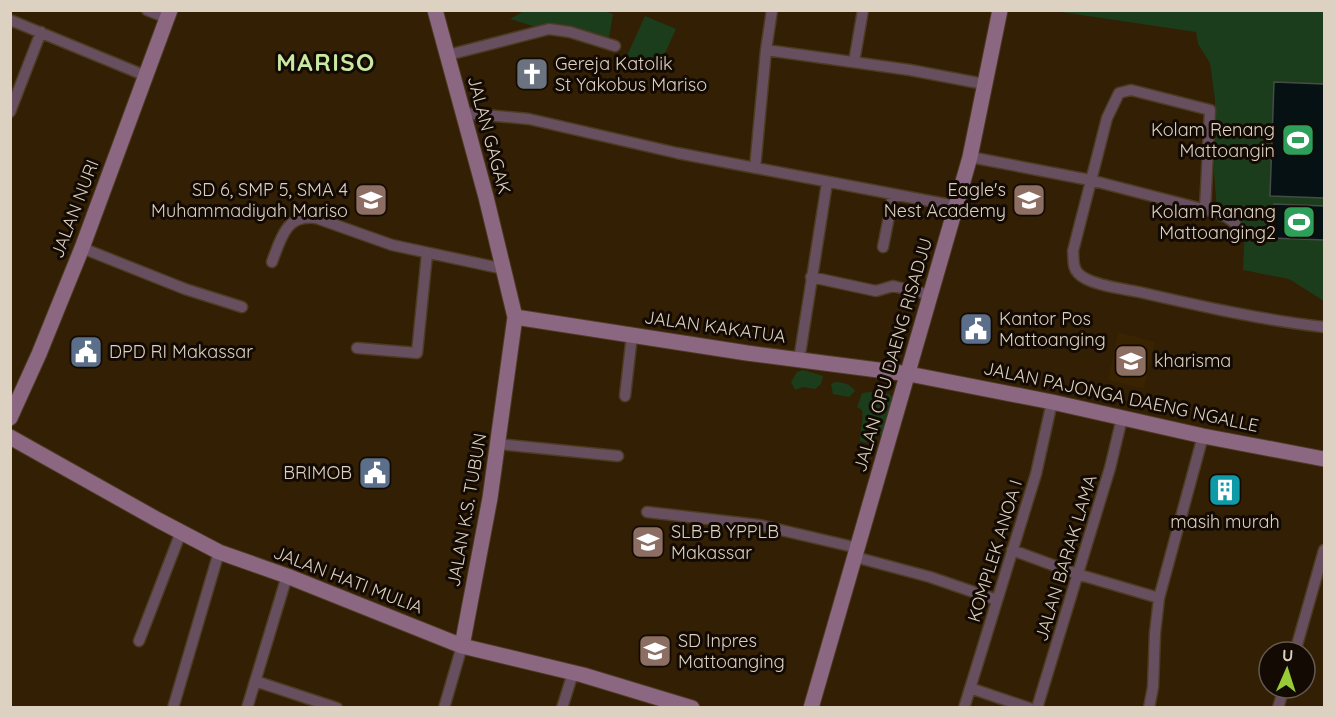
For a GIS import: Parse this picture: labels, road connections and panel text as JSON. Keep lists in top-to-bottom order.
{
  "streets": {
    "main road": [
      "JALAN GAGAK",
      "JALAN NURI",
      "JALAN KAKATUA",
      "JALAN OPU DAENG RISADJU",
      "JALAN PAJONGA DAENG NGALLE",
      "JALAN K.S. TUBUN",
      "JALAN HATI MULIA"
    ],
    "street": ["KOMPLEK ANOA I", "JALAN BARAK LAMA"]
  },
  "crossings": [
    ["JALAN GAGAK", "JALAN KAKATUA"],
    ["JALAN GAGAK", "JALAN K.S. TUBUN"],
    ["JALAN KAKATUA", "JALAN OPU DAENG RISADJU"],
    ["JALAN KAKATUA", "JALAN PAJONGA DAENG NGALLE"],
    ["JALAN KAKATUA", "JALAN K.S. TUBUN"],
    ["JALAN OPU DAENG RISADJU", "JALAN PAJONGA DAENG NGALLE"],
    ["JALAN PAJONGA DAENG NGALLE", "KOMPLEK ANOA I"],
    ["JALAN PAJONGA DAENG NGALLE", "JALAN BARAK LAMA"],
    ["JALAN K.S. TUBUN", "JALAN HATI MULIA"]
  ],
  "districts": ["MARISO"],
  "places": {
    "church": ["Gereja Katolik St Yakobus Mariso"],
    "sports": ["Kolam Renang Mattoangin", "Kolam Ranang Mattoanging2"],
    "school or university": [
      "SD 6, SMP 5, SMA 4 Muhammadiyah Mariso",
      "Eagle's Nest Academy",
      "kharisma",
      "SLB-B YPPLB Makassar",
      "SD Inpres Mattoanging"
    ],
    "public building": ["Kantor Pos Mattoanging", "DPD RI Makassar", "BRIMOB"],
    "building": ["masih murah"]
  },
  "north": "top"
}
